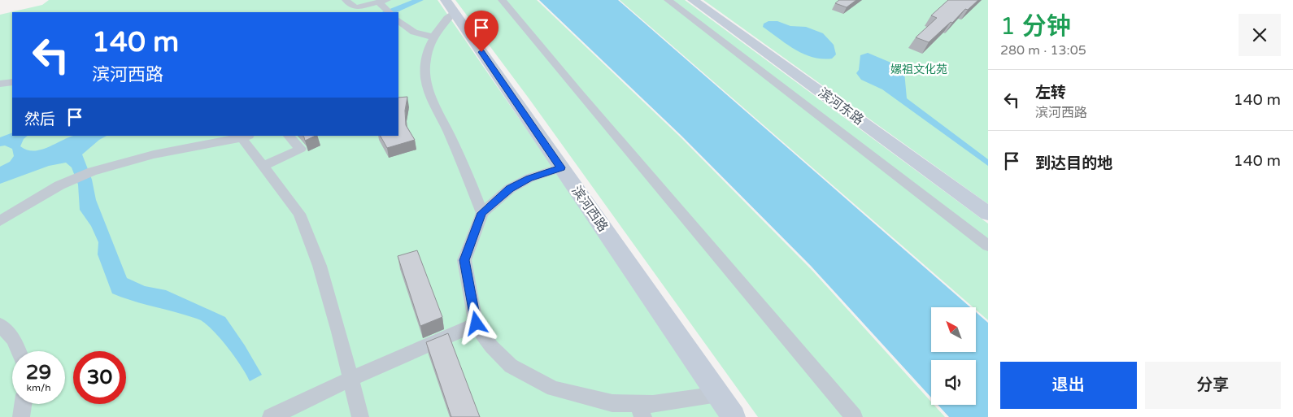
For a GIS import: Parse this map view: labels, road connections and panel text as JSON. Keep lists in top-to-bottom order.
{
  "streets": {
    "street": ["滨河东路", "滨河西路"]
  },
  "parks": ["嫘祖文化苑"],
  "north": "top left",
  "page": {
    "heading": ["1 分钟", "280 m · 13:05"],
    "turn": ["140 m", "滨河西路"],
    "list": [
      {
        "name": "左转",
        "note": "滨河西路",
        "value": "140 m"
      },
      {
        "name": "到达目的地",
        "value": "140 m"
      }
    ],
    "then": "然后",
    "speed": "29 km/h",
    "limit": "30",
    "buttons": ["退出", "分享"]
  }
}
